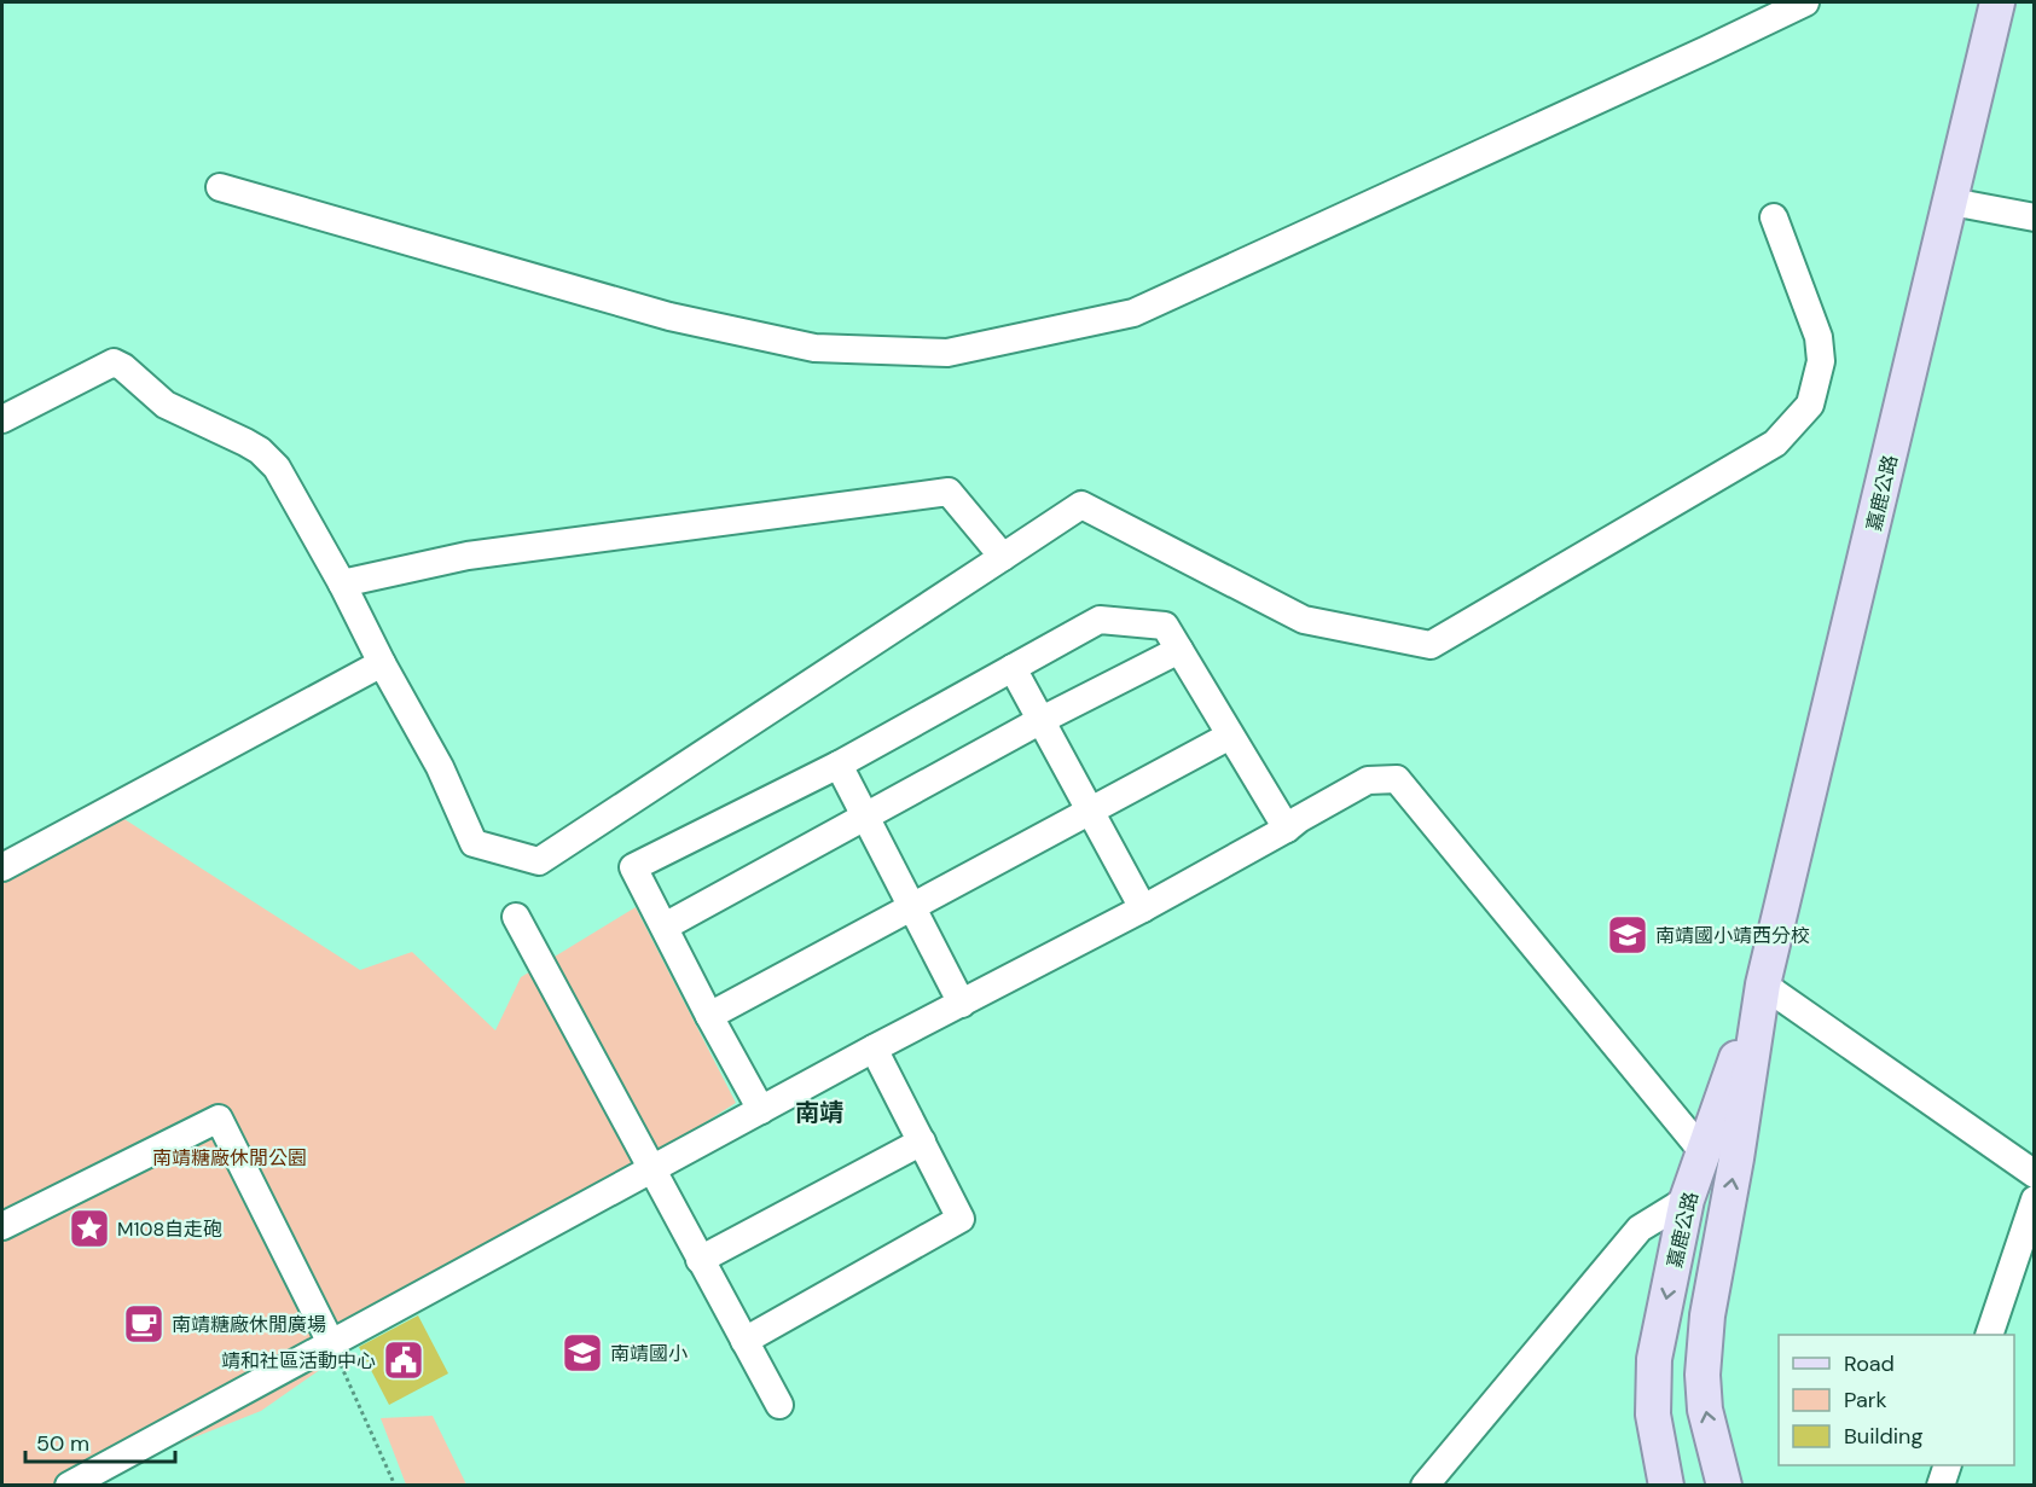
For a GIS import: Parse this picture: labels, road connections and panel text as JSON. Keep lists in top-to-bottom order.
{
  "streets": {
    "main road": ["嘉鹿公路"]
  },
  "districts": ["南靖"],
  "parks": ["南靖糖廠休閒公園"],
  "places": {
    "school or university": ["南靖國小靖西分校", "南靖國小"],
    "place": ["M108自走砲"],
    "cafe": ["南靖糖廠休閒廣場"],
    "public building": ["靖和社區活動中心"]
  },
  "legend": ["Road", "Park", "Building"],
  "scale_bar": "50 m"
}
